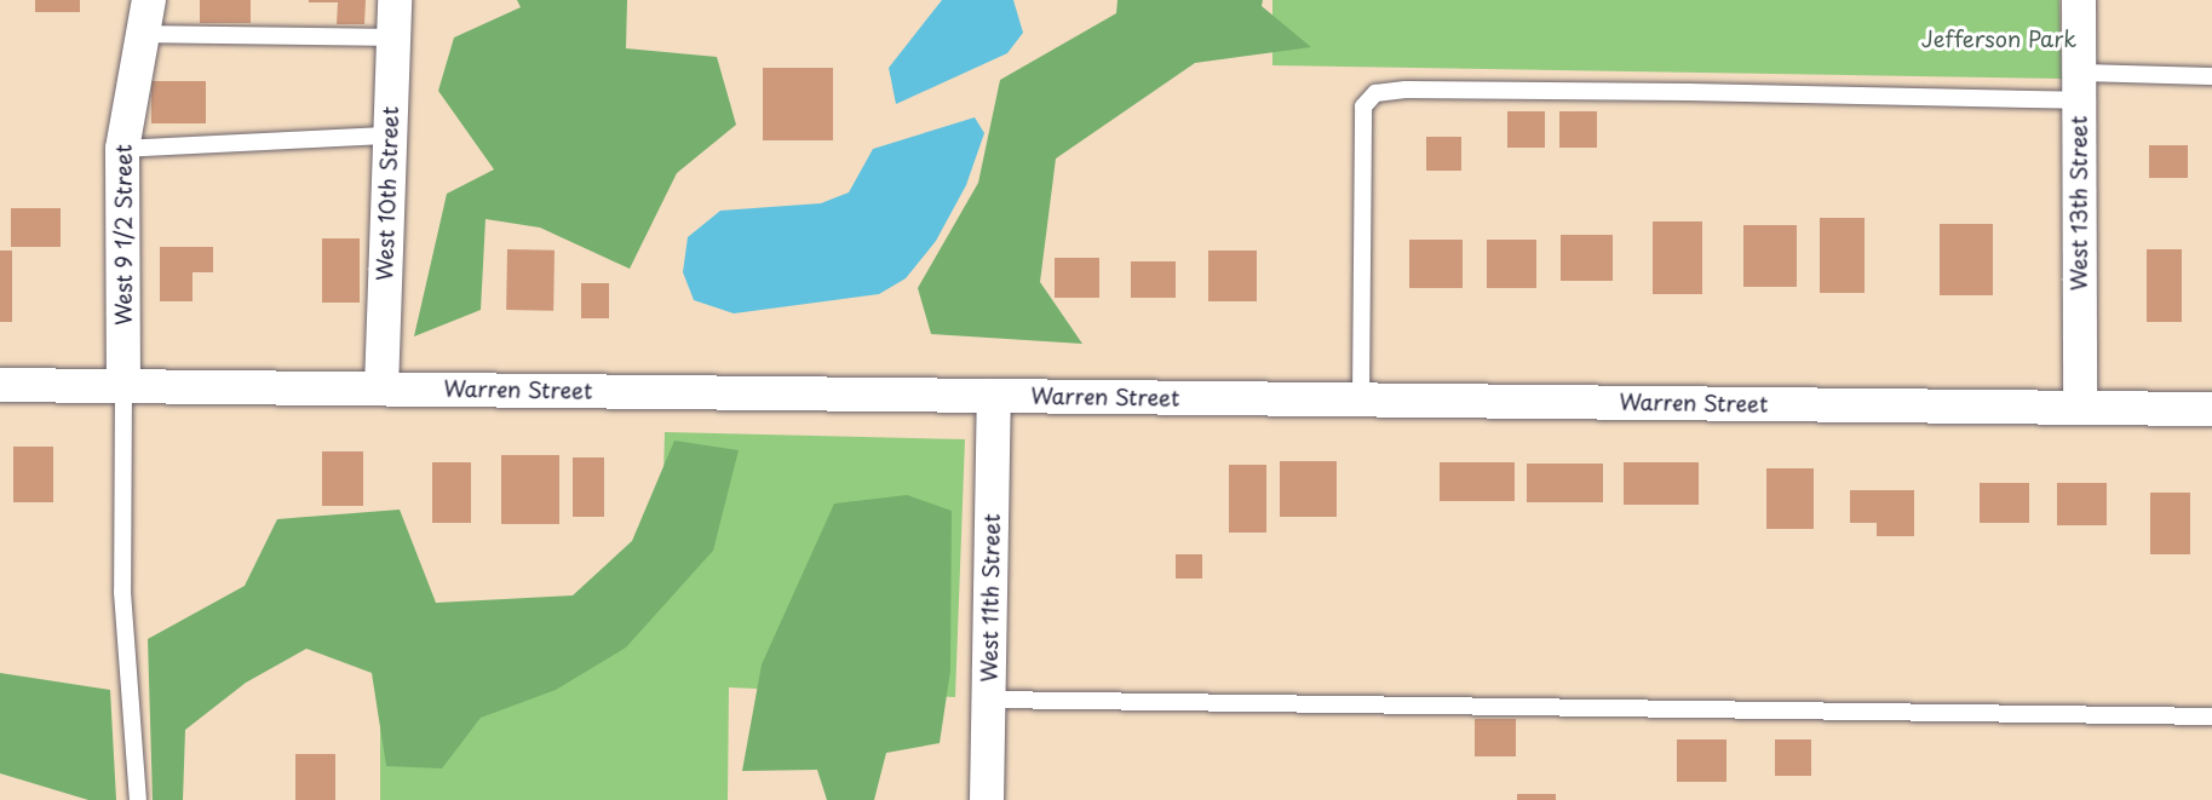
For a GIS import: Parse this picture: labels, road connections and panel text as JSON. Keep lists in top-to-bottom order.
{
  "streets": {
    "street": [
      "West 10th Street",
      "West 13th Street",
      "West 9 1/2 Street",
      "Warren Street",
      "West 11th Street"
    ]
  },
  "crossings": [
    ["West 10th Street", "Warren Street"],
    ["West 13th Street", "Warren Street"],
    ["West 9 1/2 Street", "Warren Street"],
    ["Warren Street", "West 11th Street"]
  ],
  "parks": ["Jefferson Park"]
}
